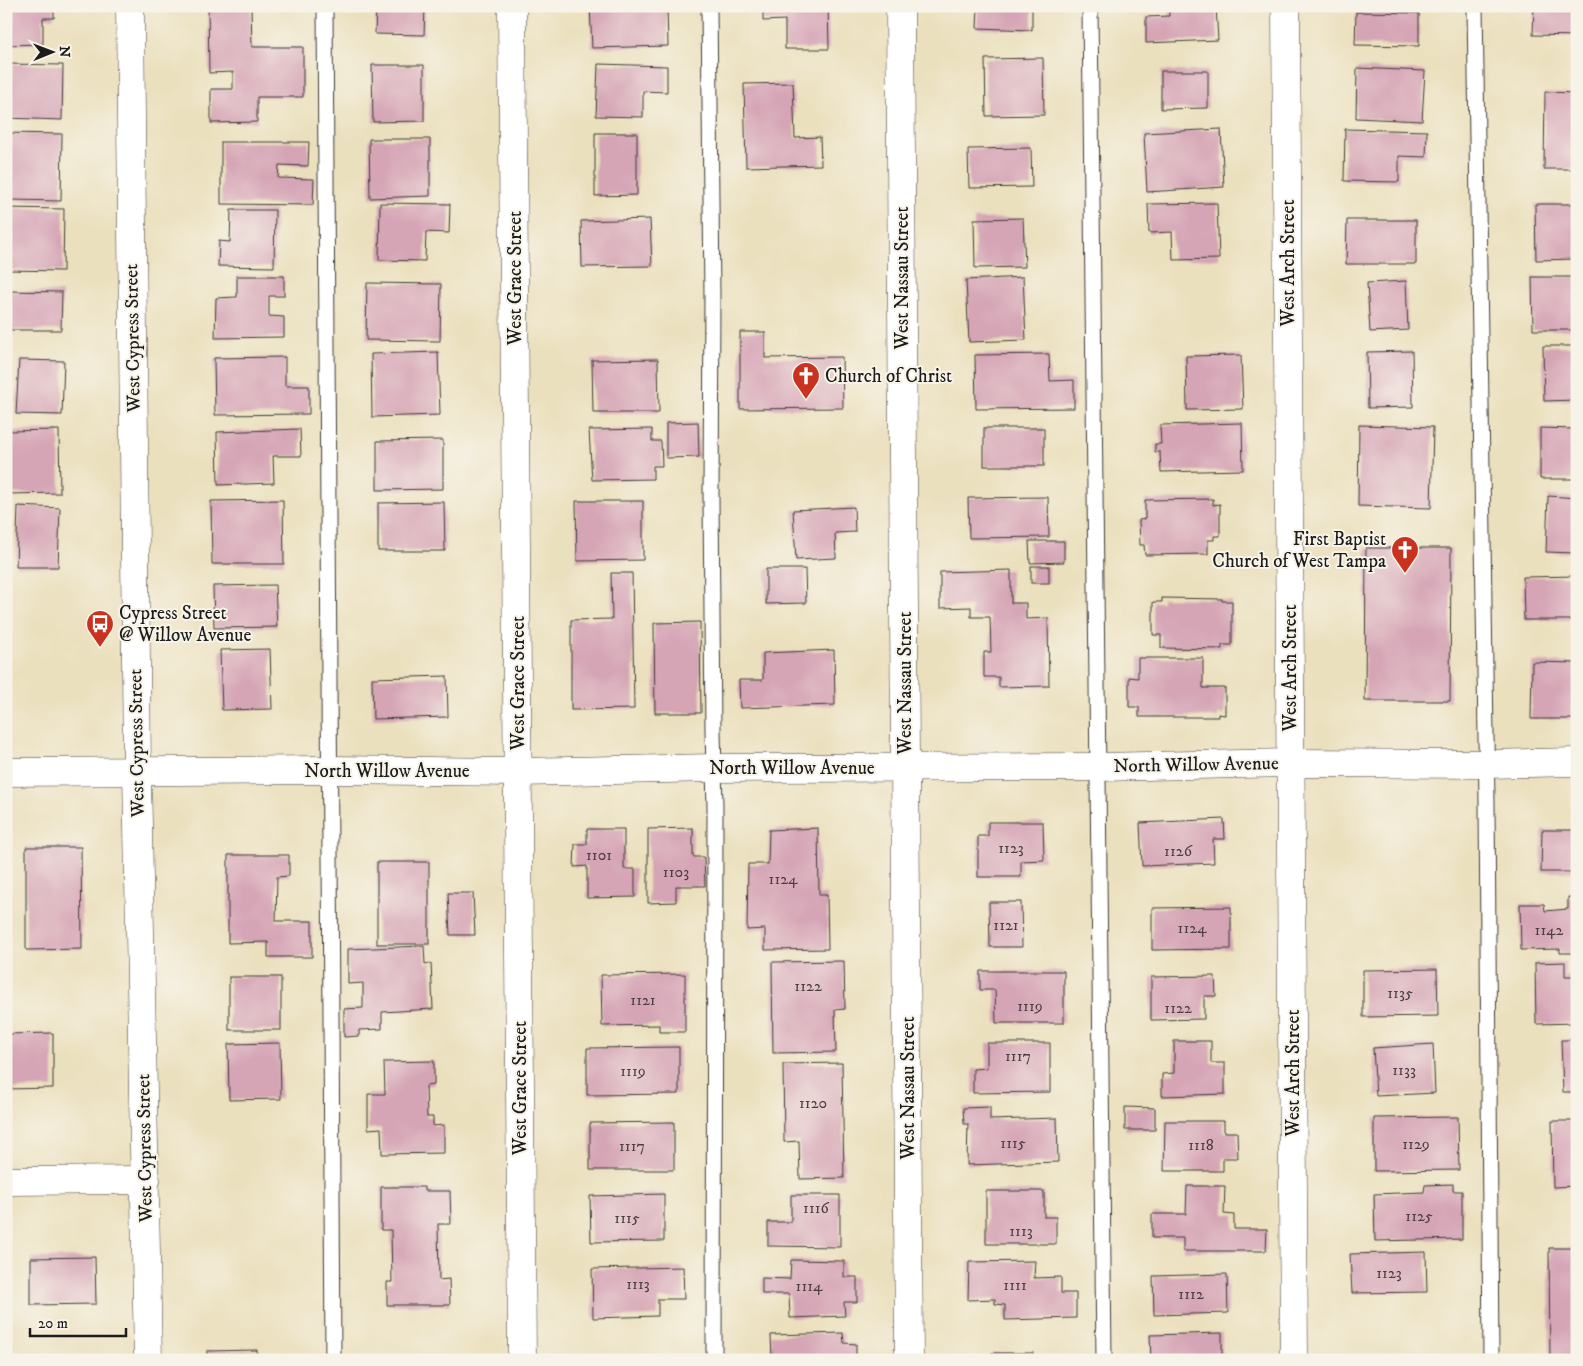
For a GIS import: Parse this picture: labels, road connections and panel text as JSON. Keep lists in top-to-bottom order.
{
  "streets": {
    "street": [
      "West Arch Street",
      "West Grace Street",
      "West Nassau Street",
      "West Cypress Street",
      "North Willow Avenue"
    ]
  },
  "crossings": [
    ["West Arch Street", "North Willow Avenue"],
    ["West Grace Street", "North Willow Avenue"],
    ["West Nassau Street", "North Willow Avenue"],
    ["West Cypress Street", "North Willow Avenue"]
  ],
  "places": {
    "church": ["Church of Christ", "First Baptist Church of West Tampa"],
    "bus stop": ["Cypress Street @ Willow Avenue"]
  },
  "house_numbers": [
    "1123",
    "1126",
    "1101",
    "1103",
    "1124",
    "1121",
    "1124",
    "1142",
    "1122",
    "1135",
    "1121",
    "1119",
    "1122",
    "1117",
    "1133",
    "1119",
    "1120",
    "1115",
    "1129",
    "1118",
    "1117",
    "1116",
    "1125",
    "1115",
    "1113",
    "1123",
    "1113",
    "1111",
    "1114",
    "1112"
  ],
  "scale_bar": "20 m",
  "north": "right"
}
